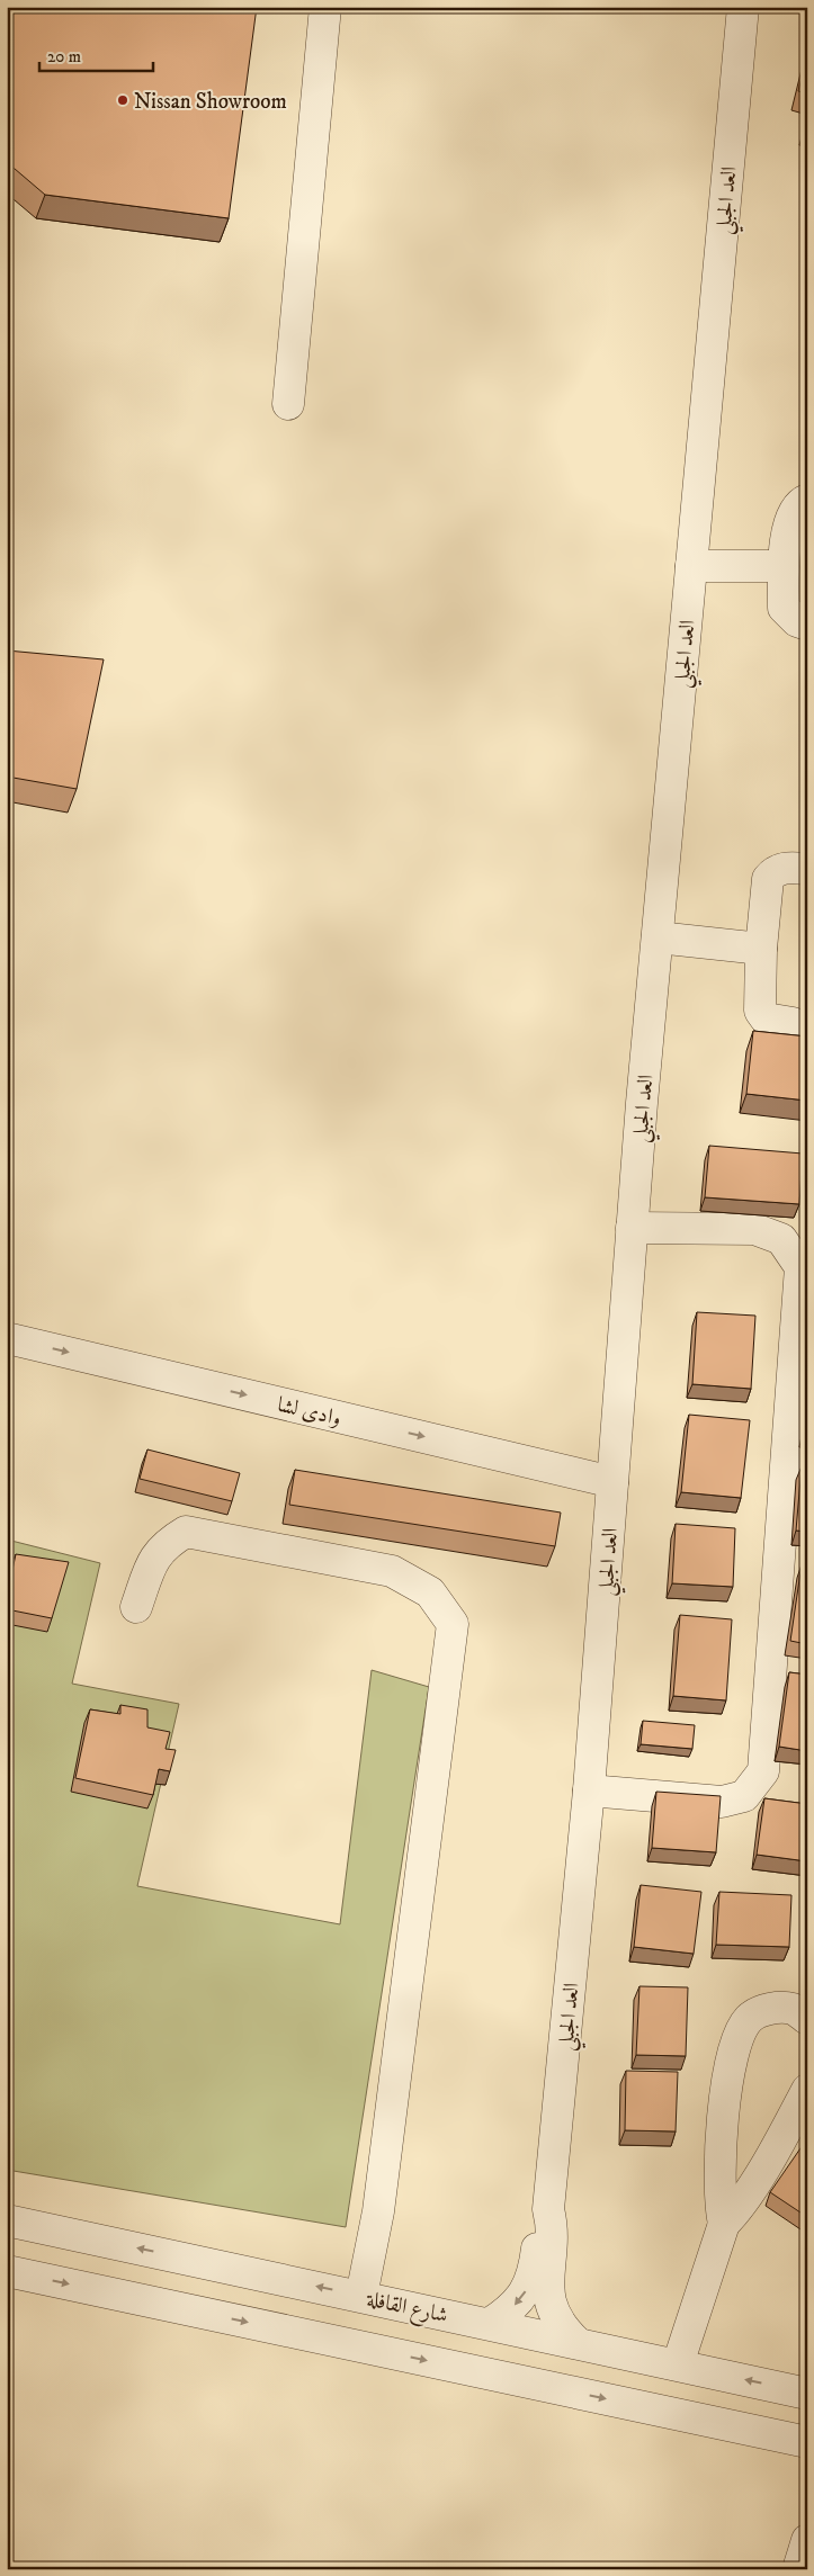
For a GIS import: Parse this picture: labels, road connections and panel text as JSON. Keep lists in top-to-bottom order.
{
  "streets": {
    "street": ["العد الجبلي", "وادى لشا", "شارع القافلة"]
  },
  "crossings": [
    ["العد الجبلي", "وادى لشا"],
    ["العد الجبلي", "شارع القافلة"]
  ],
  "one_way": ["وادى لشا"],
  "places": ["Nissan Showroom"],
  "scale_bar": "20 m"
}
